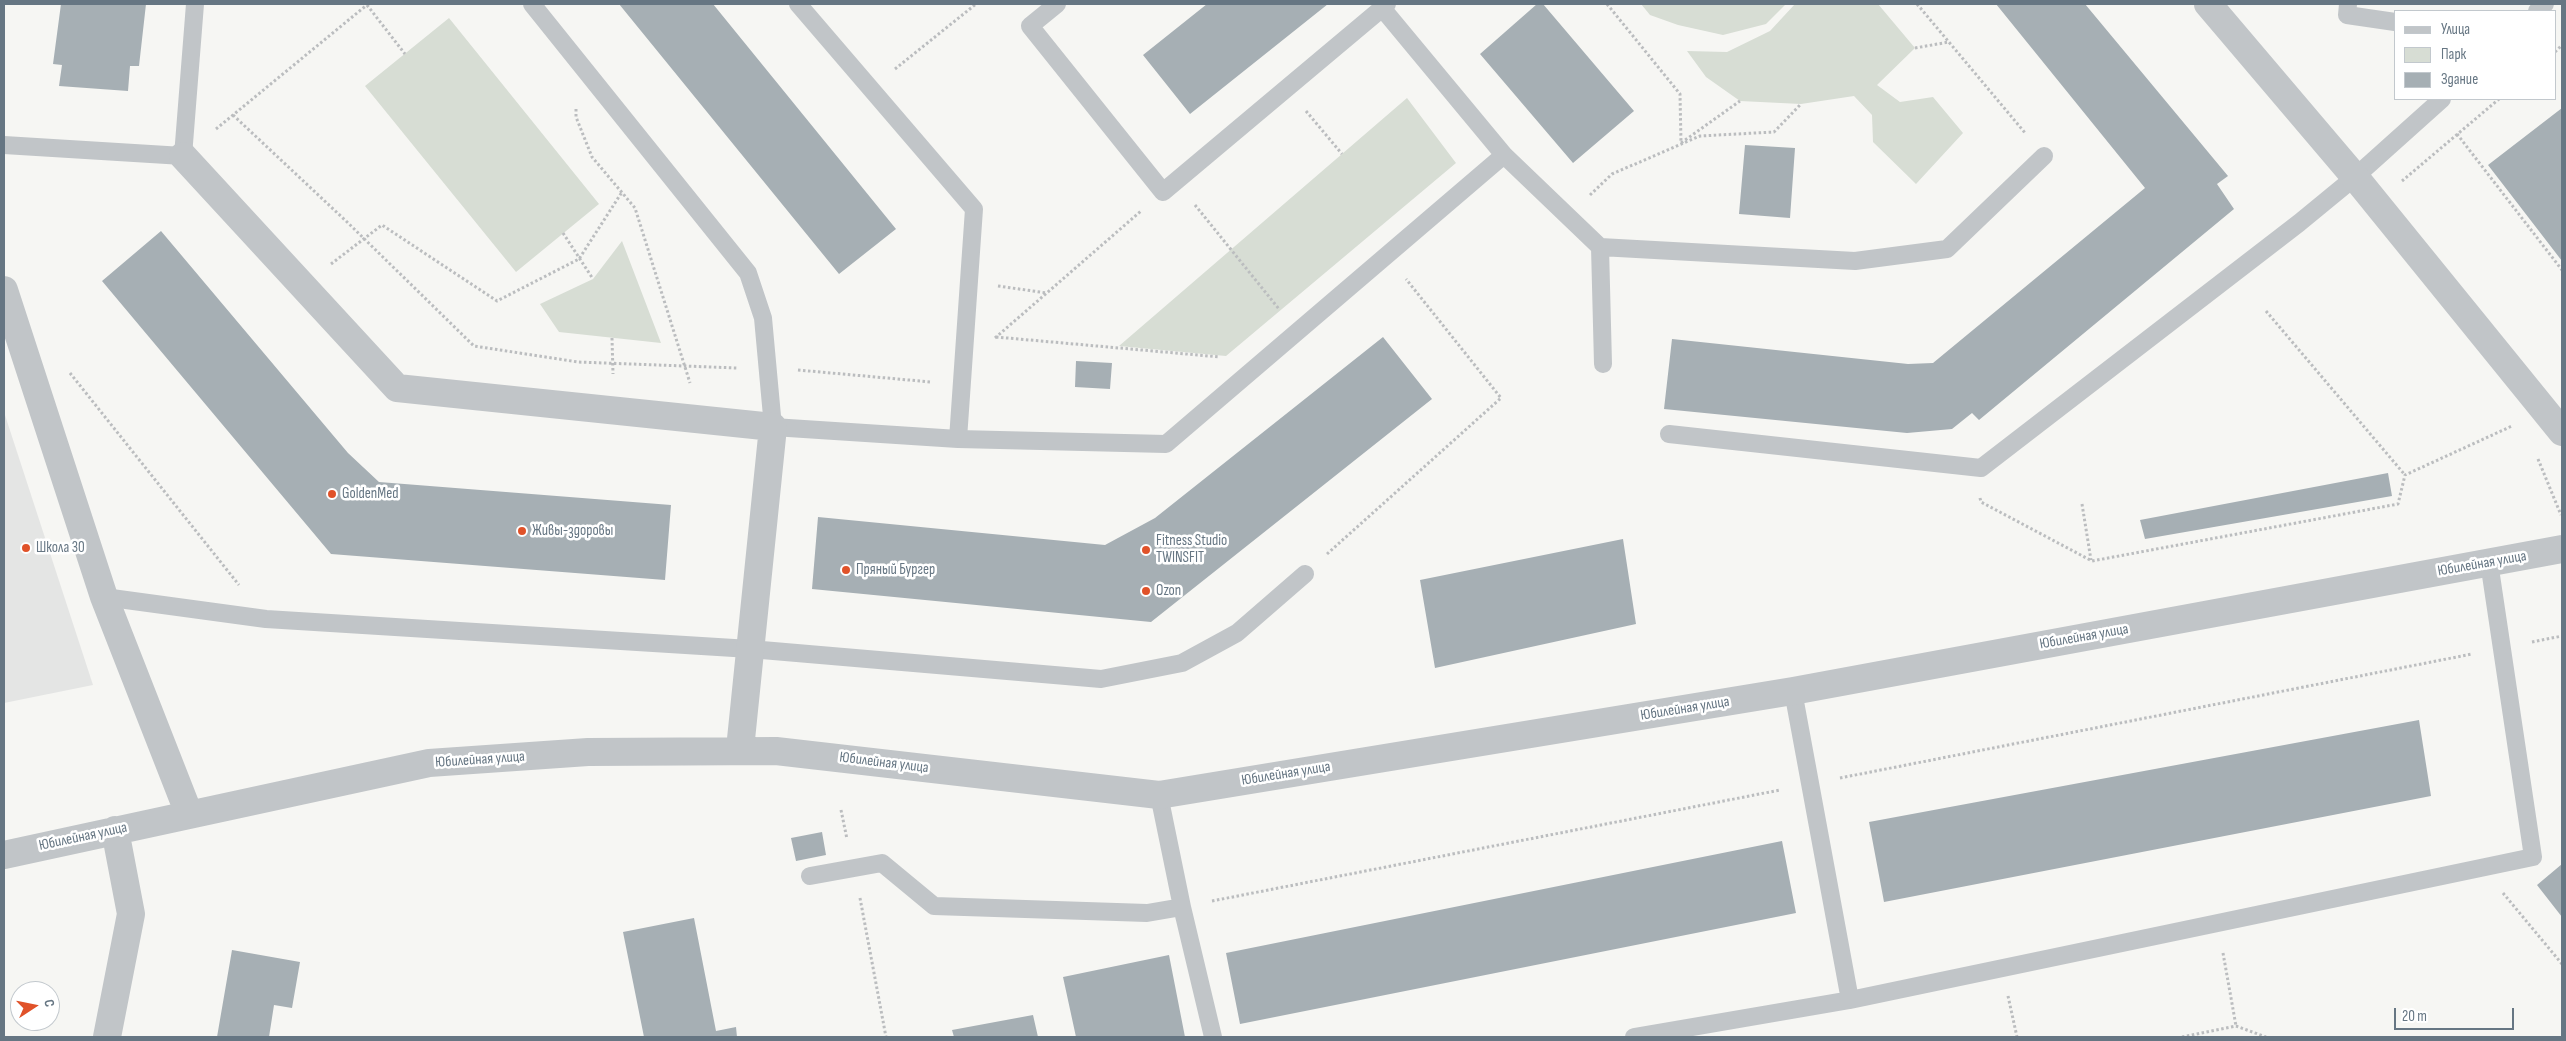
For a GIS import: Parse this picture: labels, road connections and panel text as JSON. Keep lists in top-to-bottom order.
{
  "streets": {
    "street": ["Юбилейная улица"]
  },
  "places": [
    "GoldenMed",
    "Живы-здоровы",
    "Школа 30",
    "Fitness Studio TWINSFIT",
    "Пряный Бургер",
    "Ozon"
  ],
  "legend": ["Улица", "Парк", "Здание"],
  "scale_bar": "20 m",
  "north": "right"
}
